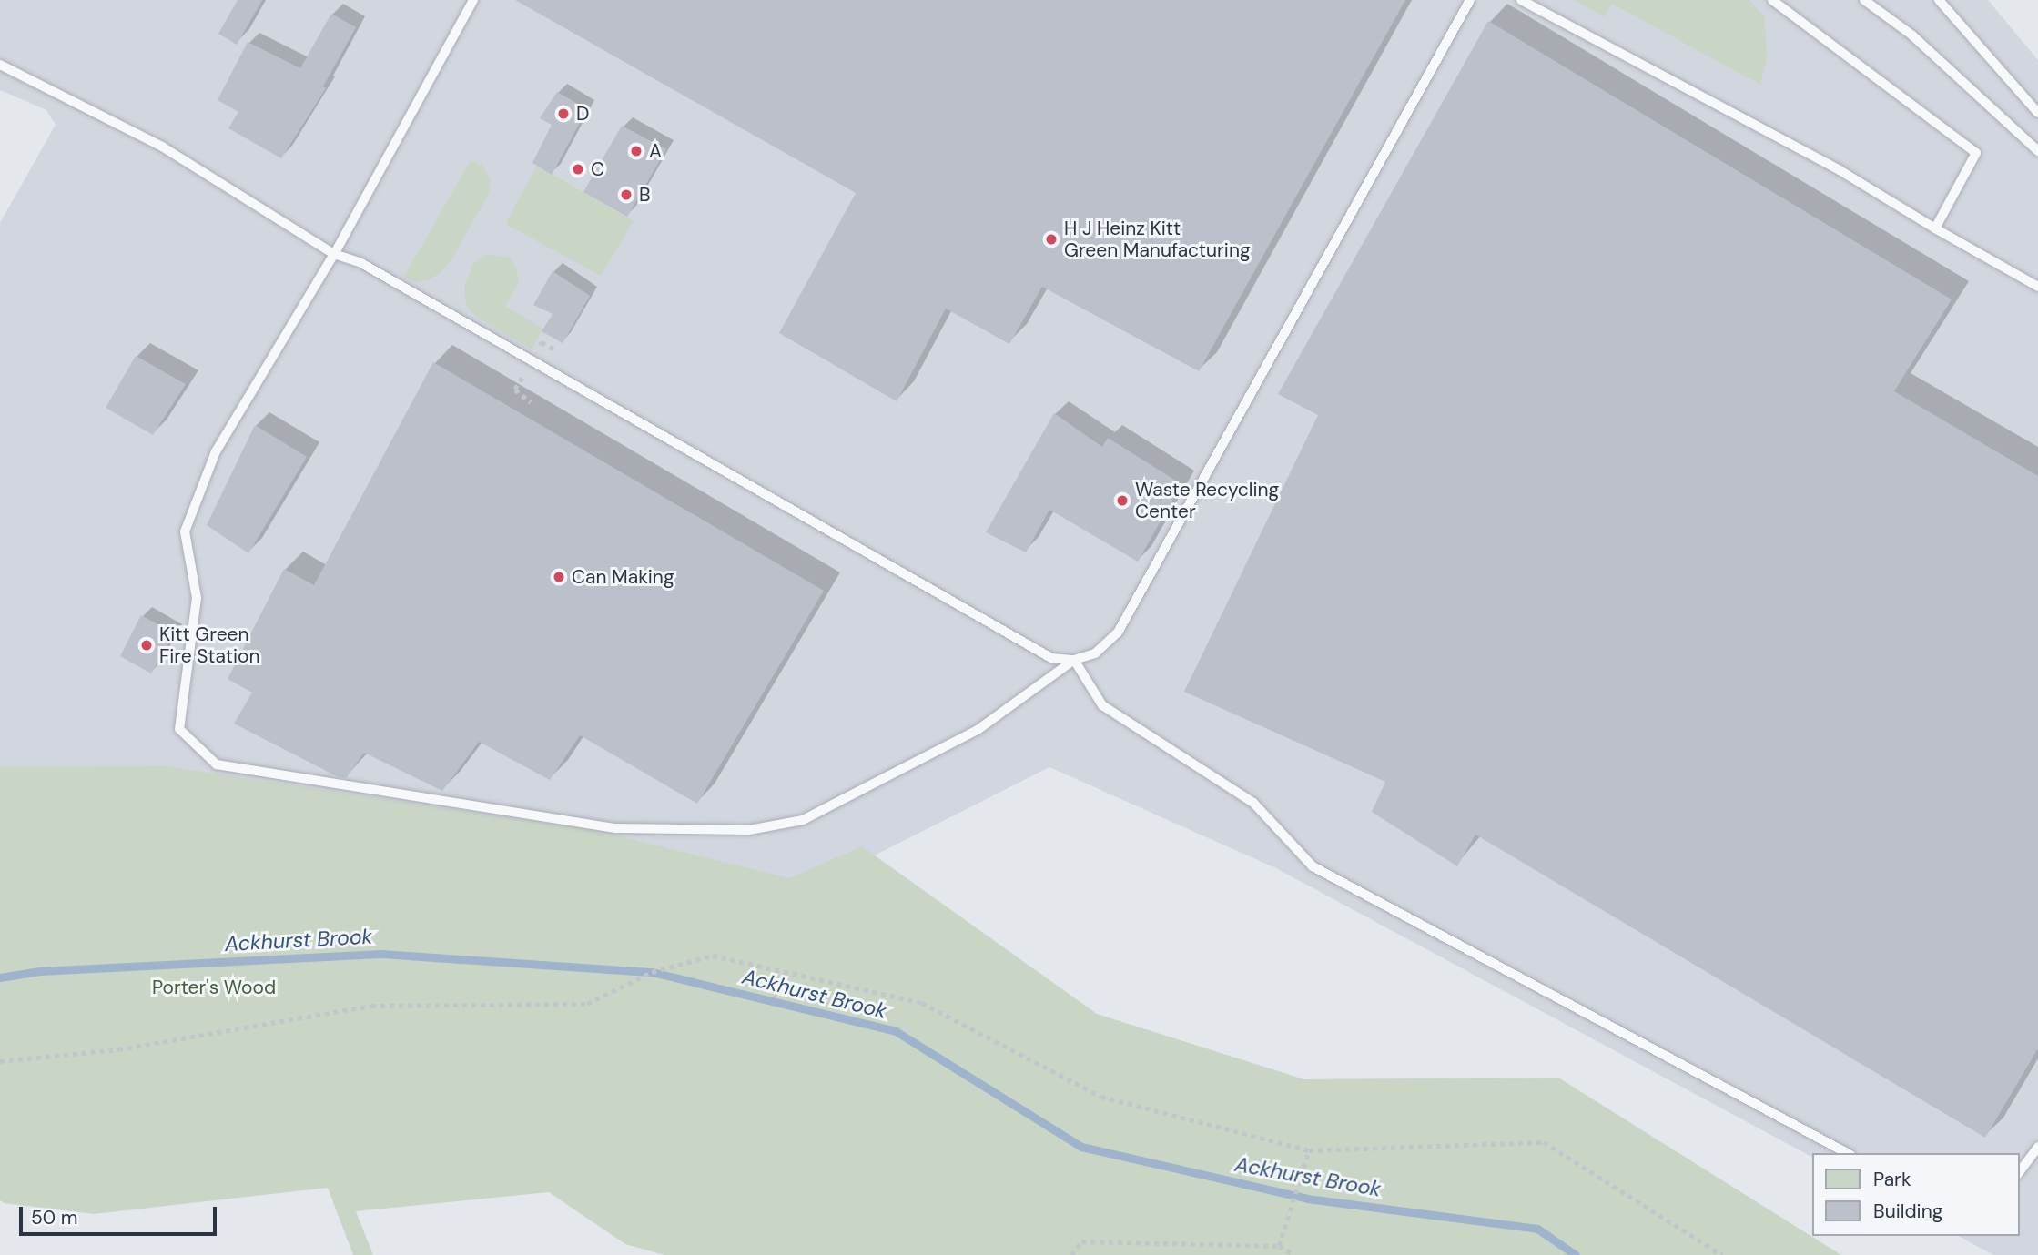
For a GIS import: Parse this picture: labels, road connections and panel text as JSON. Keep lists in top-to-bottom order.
{
  "water": ["Ackhurst Brook"],
  "parks": ["Porter's Wood"],
  "places": [
    "D",
    "A",
    "C",
    "B",
    "H J Heinz Kitt Green Manufacturing",
    "Waste Recycling Center",
    "Can Making",
    "Kitt Green Fire Station"
  ],
  "legend": ["Park", "Building"],
  "scale_bar": "50 m"
}
